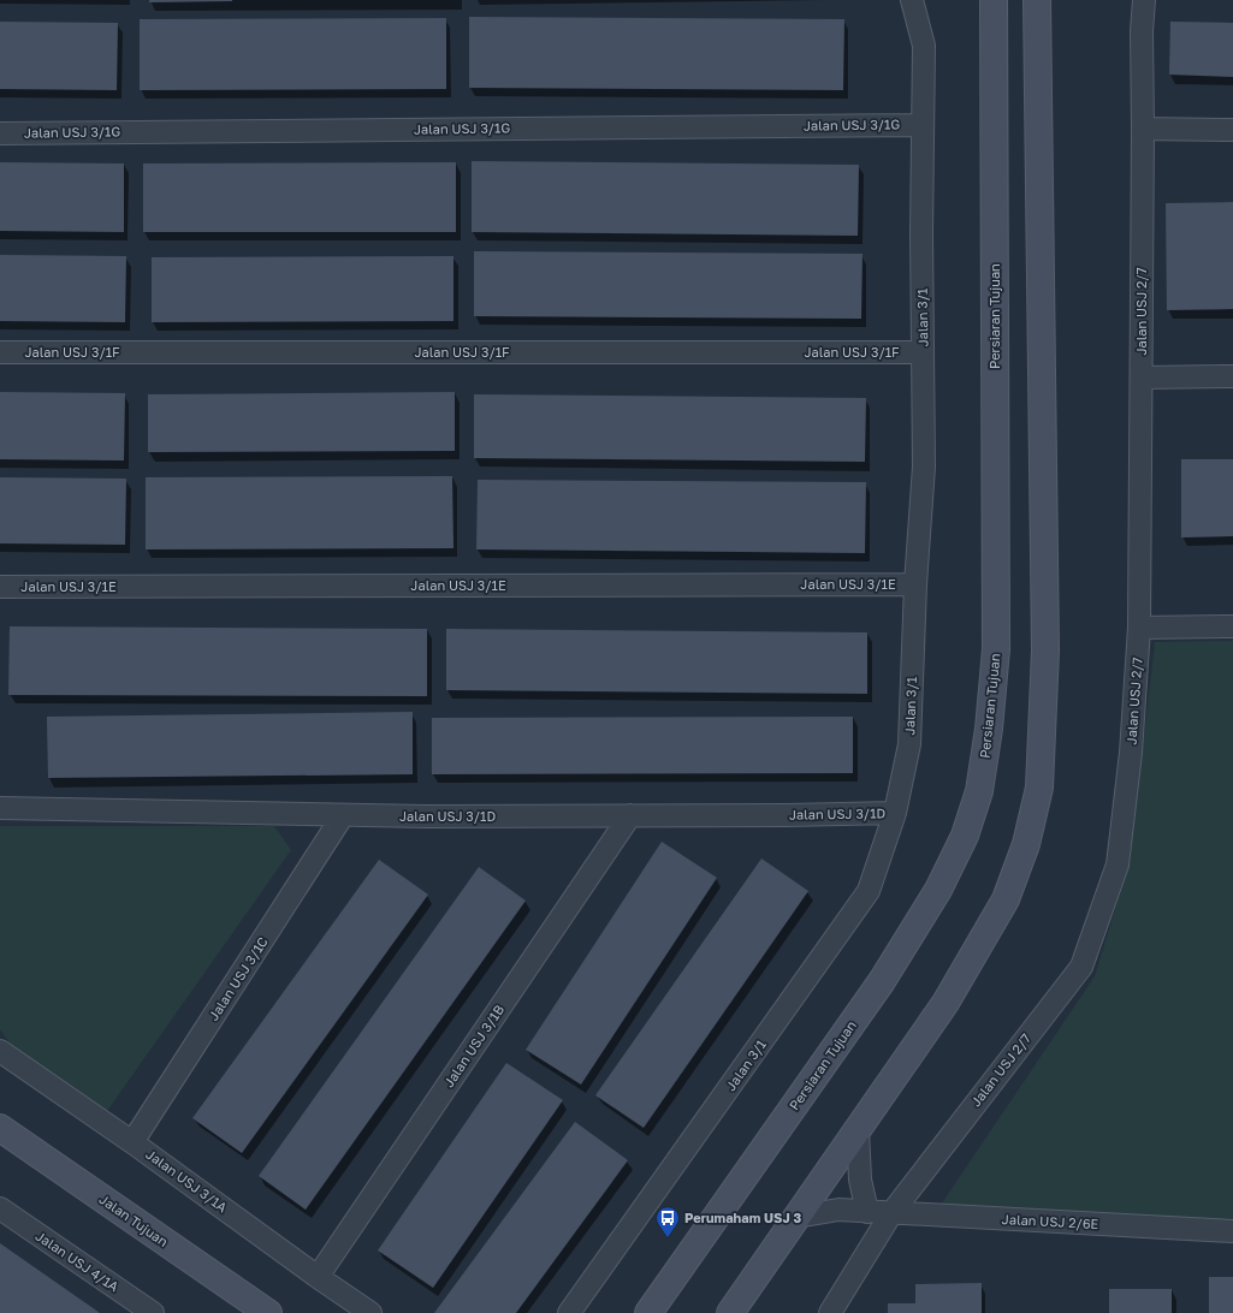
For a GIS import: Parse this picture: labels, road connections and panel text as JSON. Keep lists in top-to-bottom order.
{
  "streets": {
    "main road": ["Persiaran Tujuan", "Jalan Tujuan"],
    "street": [
      "Jalan USJ 3/1G",
      "Jalan USJ 2/7",
      "Jalan 3/1",
      "Jalan USJ 3/1F",
      "Jalan USJ 3/1E",
      "Jalan USJ 3/1D",
      "Jalan USJ 3/1C",
      "Jalan USJ 3/1B",
      "Jalan USJ 3/1A",
      "Jalan USJ 2/6E",
      "Jalan USJ 4/1A"
    ]
  },
  "crossings": [
    ["Jalan USJ 3/1G", "Jalan 3/1"],
    ["Jalan USJ 2/7", "Jalan USJ 2/6E"],
    ["Jalan 3/1", "Jalan USJ 3/1F"],
    ["Jalan 3/1", "Jalan USJ 3/1E"],
    ["Jalan 3/1", "Jalan USJ 3/1D"],
    ["Jalan USJ 3/1D", "Jalan USJ 3/1C"],
    ["Jalan USJ 3/1D", "Jalan USJ 3/1B"],
    ["Jalan USJ 3/1C", "Jalan USJ 3/1A"],
    ["Jalan USJ 3/1B", "Jalan USJ 3/1A"]
  ],
  "places": {
    "bus stop": ["Perumaham USJ 3"]
  }
}
